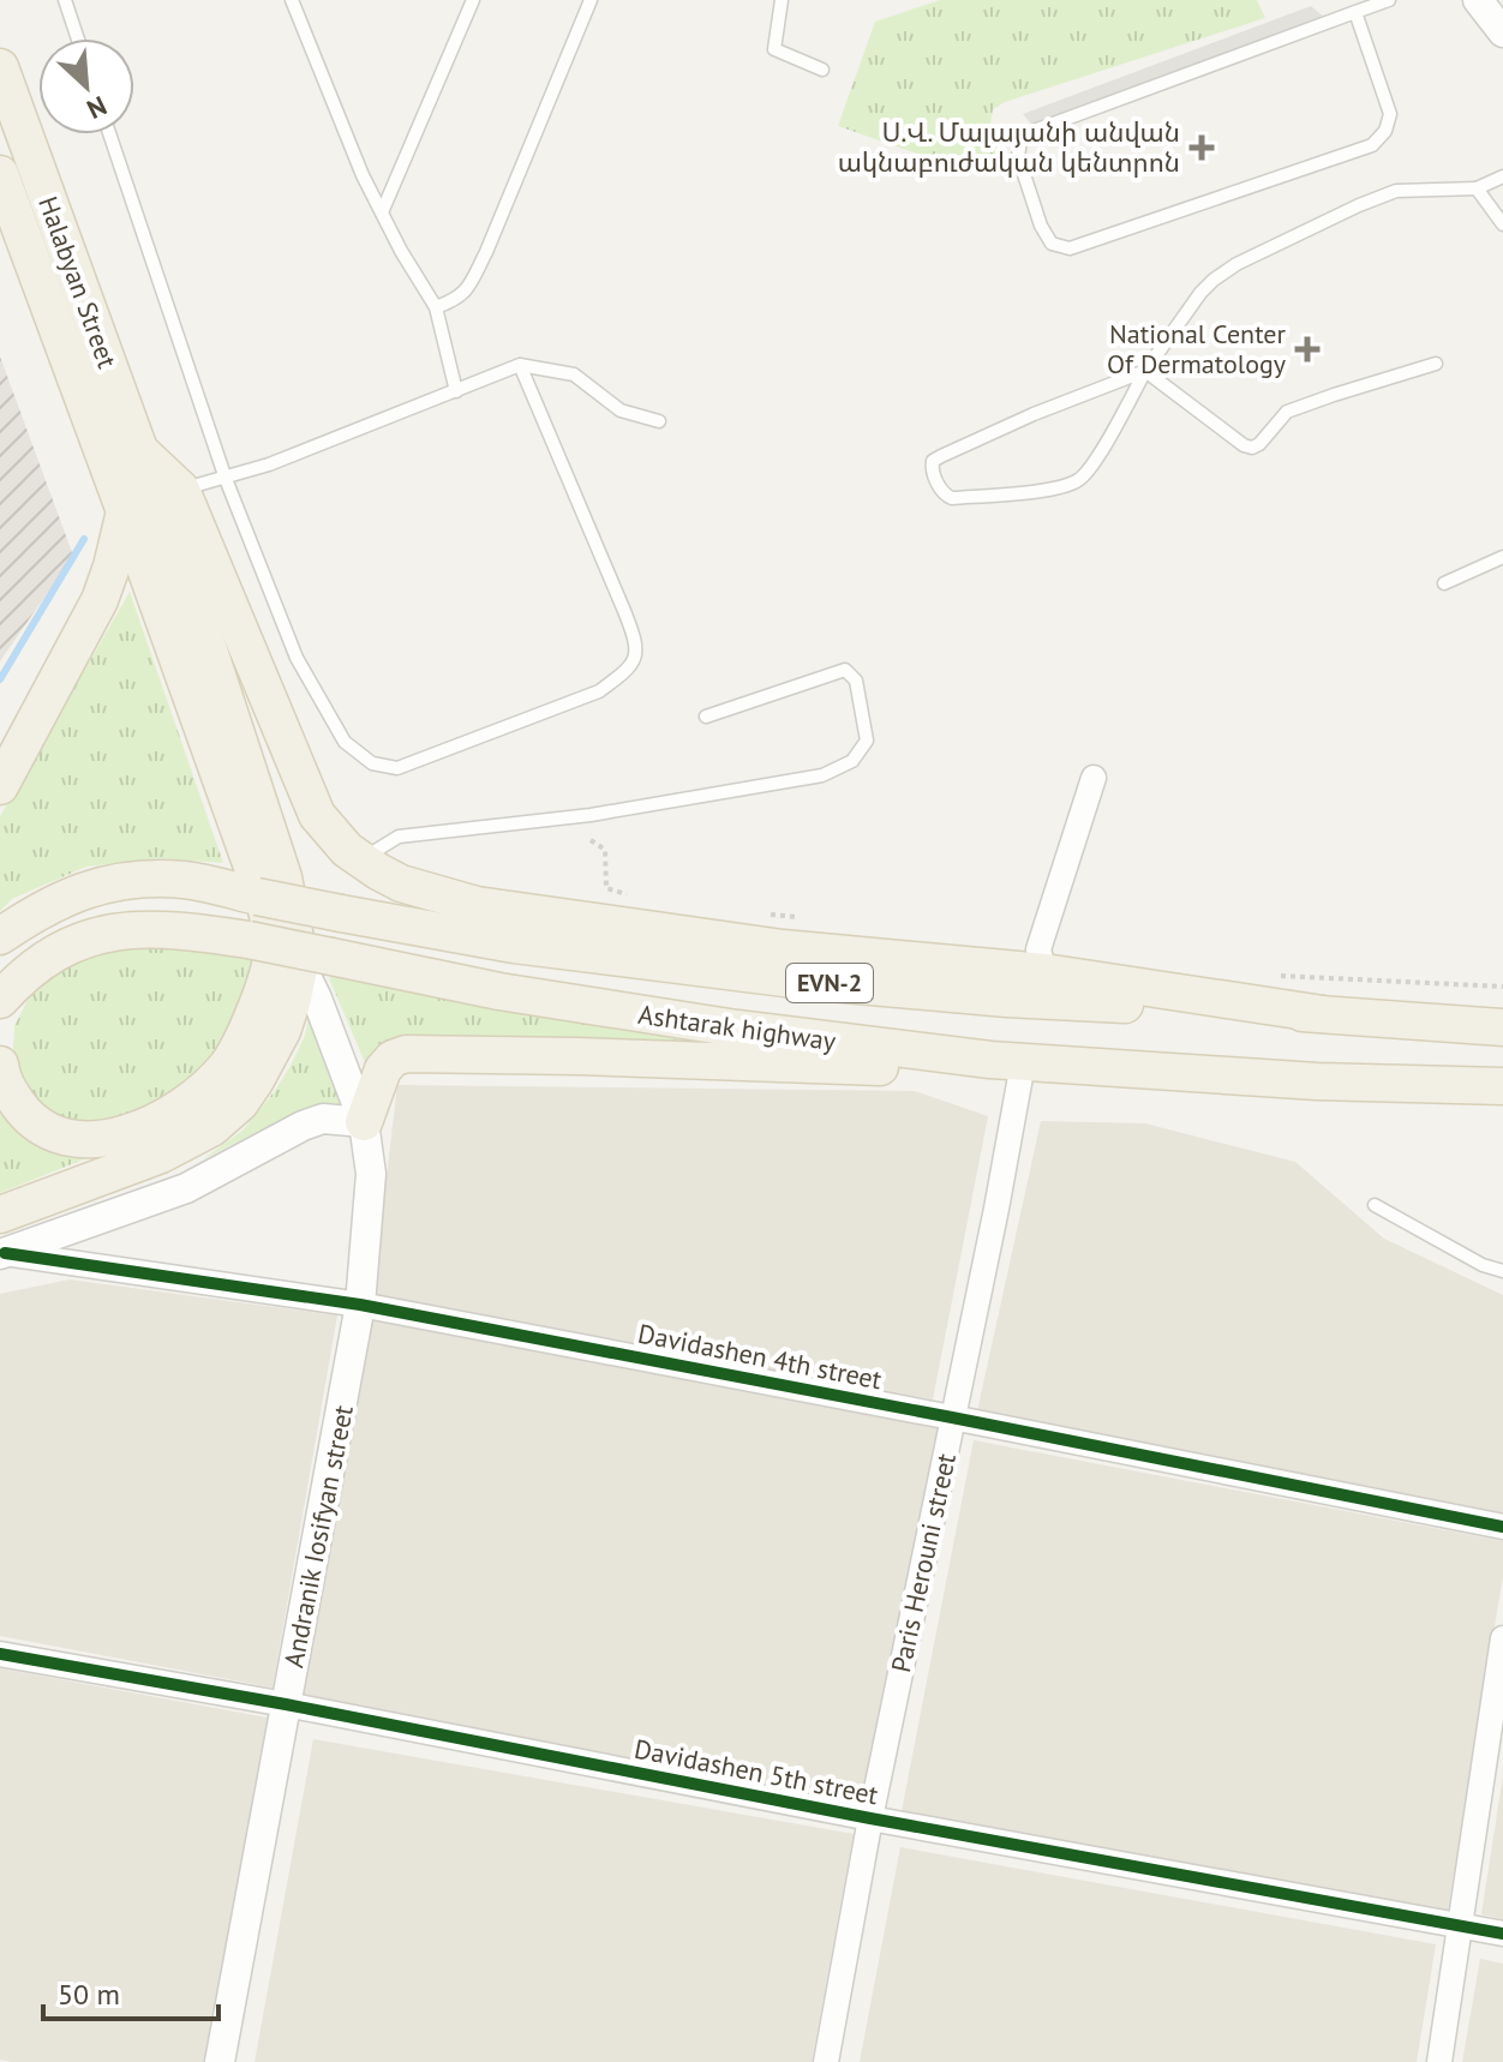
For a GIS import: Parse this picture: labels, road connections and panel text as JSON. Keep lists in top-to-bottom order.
{
  "streets": {
    "main road": ["Halabyan Street", "EVN-2", "Ashtarak highway"],
    "street": [
      "Davidashen 4th street",
      "Andranik Iosifyan street",
      "Paris Herouni street",
      "Davidashen 5th street"
    ]
  },
  "crossings": [
    ["Ashtarak highway", "Andranik Iosifyan street"],
    ["Ashtarak highway", "Paris Herouni street"],
    ["Davidashen 4th street", "Andranik Iosifyan street"],
    ["Davidashen 4th street", "Paris Herouni street"],
    ["Andranik Iosifyan street", "Davidashen 5th street"],
    ["Paris Herouni street", "Davidashen 5th street"]
  ],
  "places": {
    "health": ["Ս.Վ. Մալայանի անվան ակնաբուժական կենտրոն", "National Center Of Dermatology"]
  },
  "scale_bar": "50 m",
  "north": "bottom right"
}
